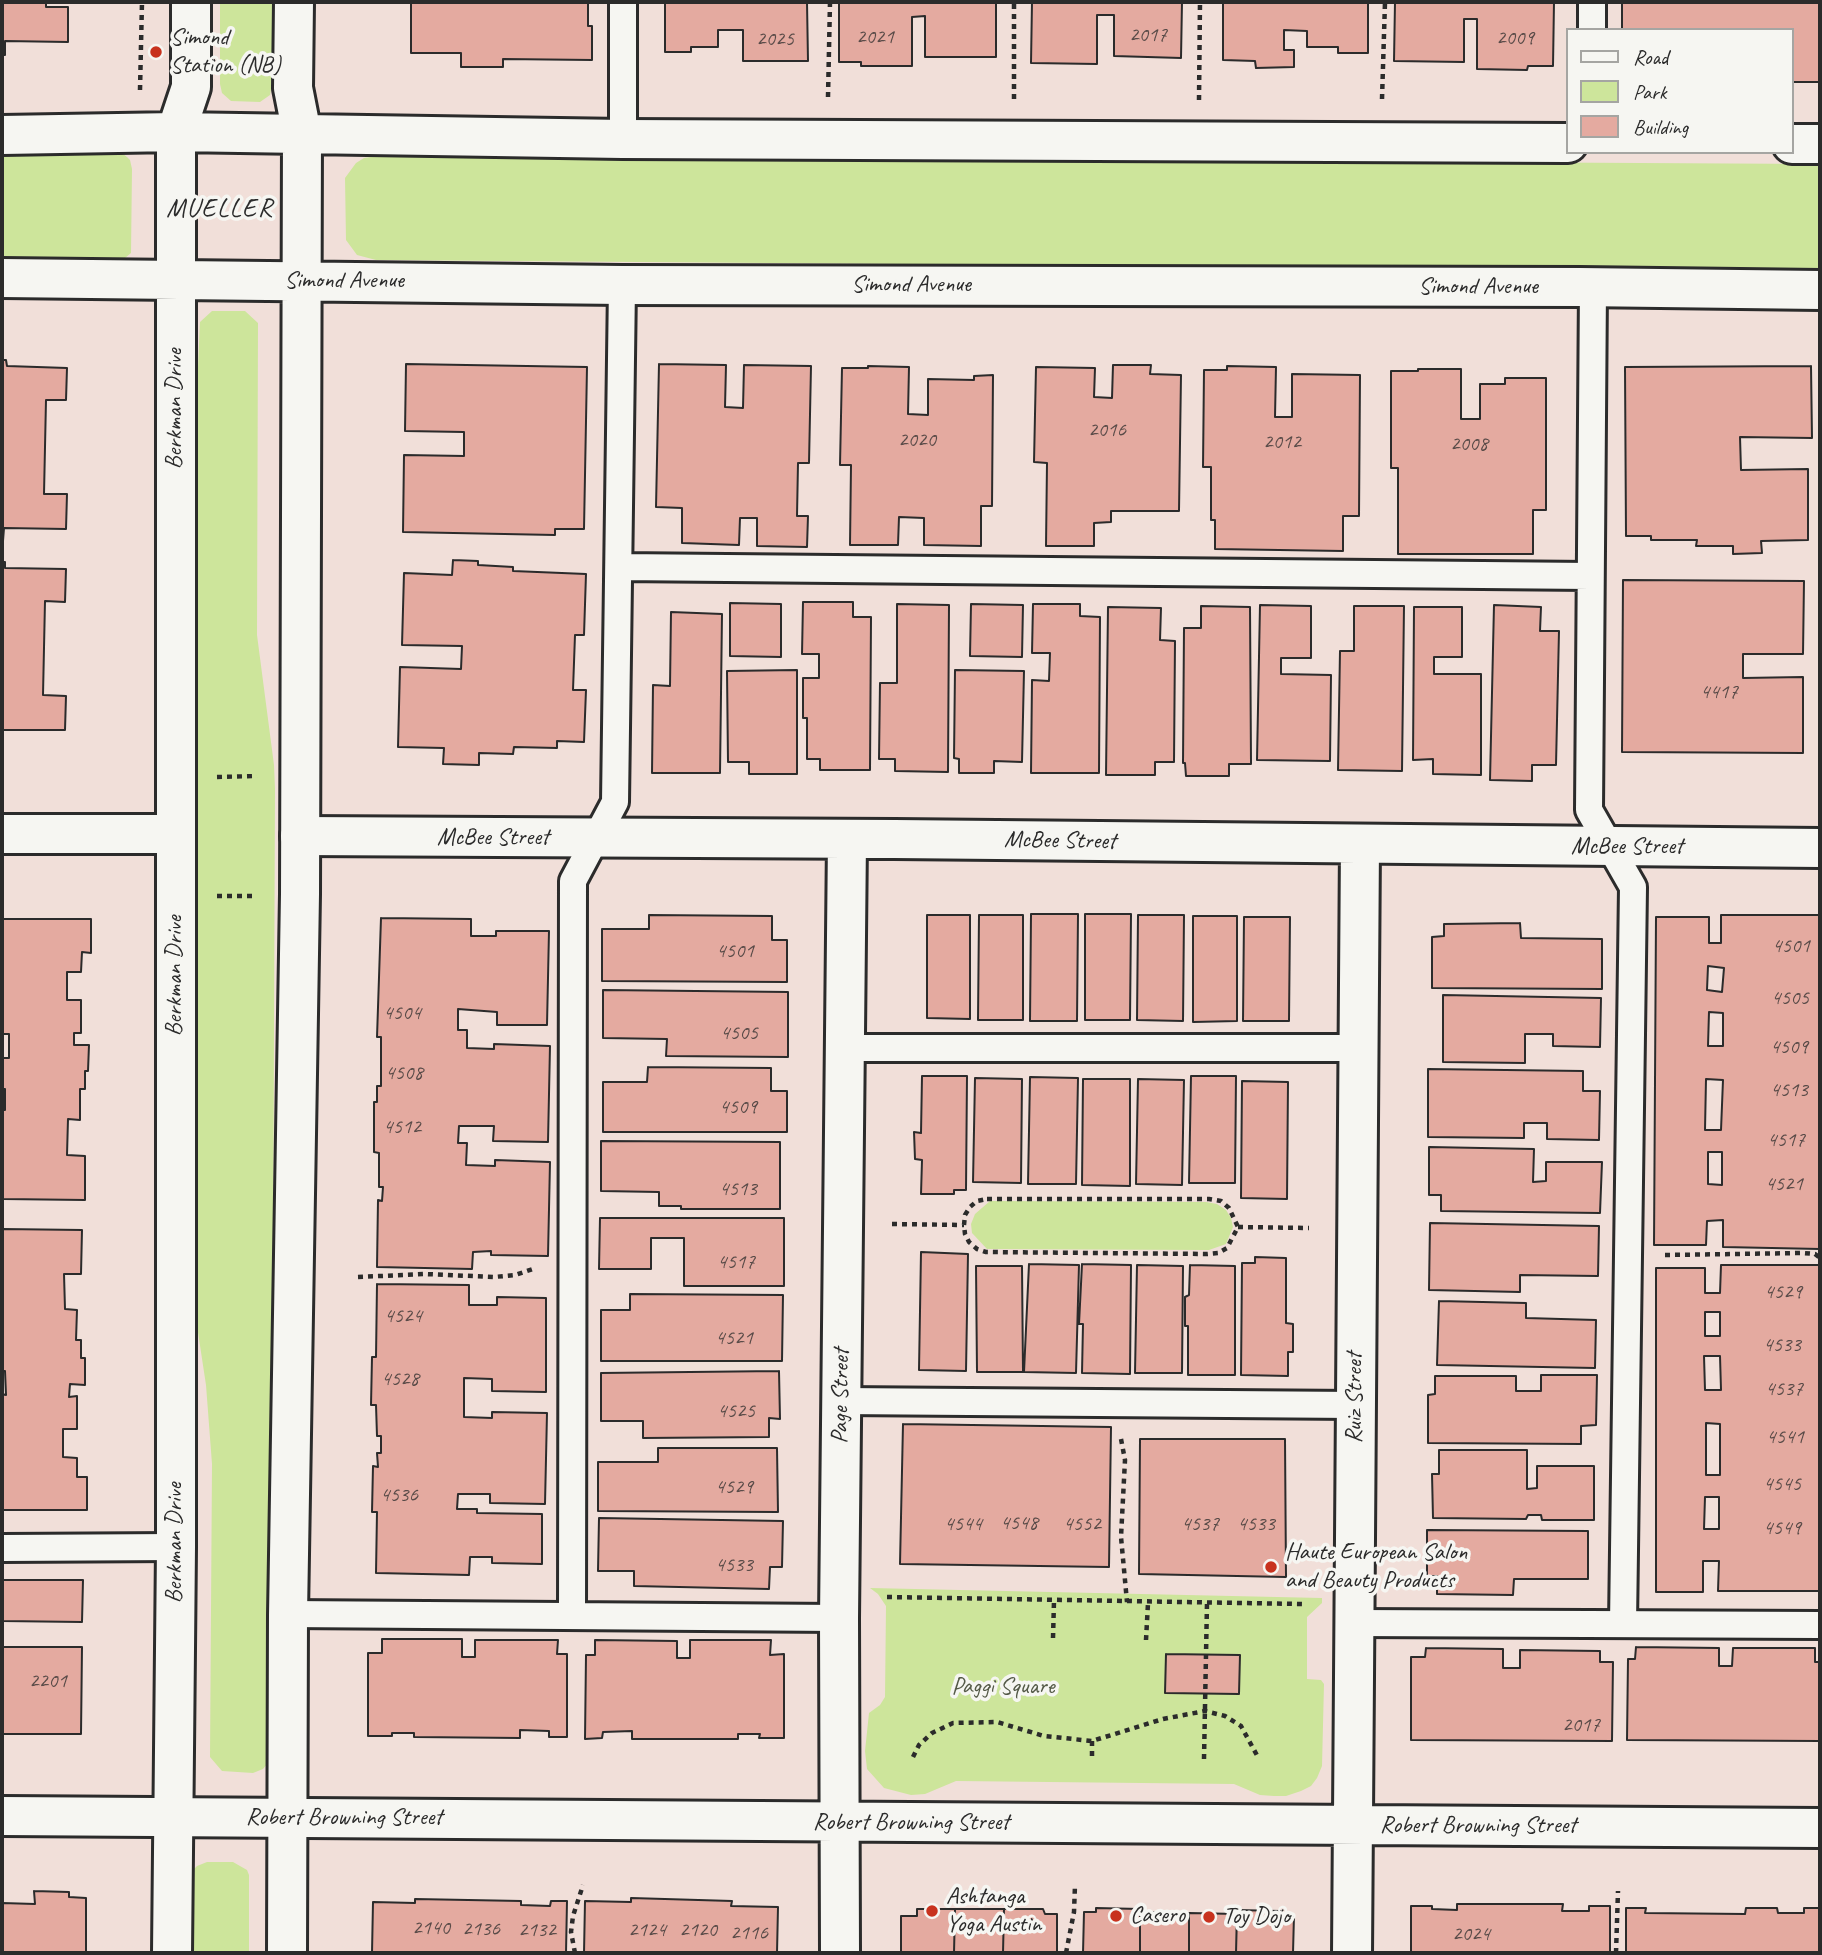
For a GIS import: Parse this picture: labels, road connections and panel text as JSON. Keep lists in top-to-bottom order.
{
  "streets": {
    "street": [
      "Simond Avenue",
      "Berkman Drive",
      "McBee Street",
      "Page Street",
      "Ruiz Street",
      "Robert Browning Street"
    ]
  },
  "crossings": [
    ["Simond Avenue", "Berkman Drive"],
    ["Berkman Drive", "Robert Browning Street"],
    ["McBee Street", "Page Street"],
    ["McBee Street", "Ruiz Street"],
    ["Page Street", "Robert Browning Street"],
    ["Ruiz Street", "Robert Browning Street"]
  ],
  "districts": ["MUELLER"],
  "parks": ["Paggi Square"],
  "places": [
    "Simond Station (NB)",
    "Haute European Salon and Beauty Products",
    "Ashtanga Yoga Austin",
    "Casero",
    "Toy Dojo"
  ],
  "house_numbers": [
    "2017",
    "2021",
    "2009",
    "2025",
    "2016",
    "2020",
    "2012",
    "2008",
    "4417",
    "4501",
    "4501",
    "4505",
    "4504",
    "4505",
    "4509",
    "4508",
    "4513",
    "4509",
    "4512",
    "4517",
    "4521",
    "4513",
    "4517",
    "4529",
    "4524",
    "4521",
    "4533",
    "4528",
    "4537",
    "4525",
    "4541",
    "4545",
    "4529",
    "4536",
    "4548",
    "4544",
    "4552",
    "4537",
    "4533",
    "4549",
    "4533",
    "2201",
    "2017",
    "2140",
    "2136",
    "2132",
    "2124",
    "2120",
    "2116",
    "2024"
  ],
  "legend": ["Road", "Park", "Building"]
}
